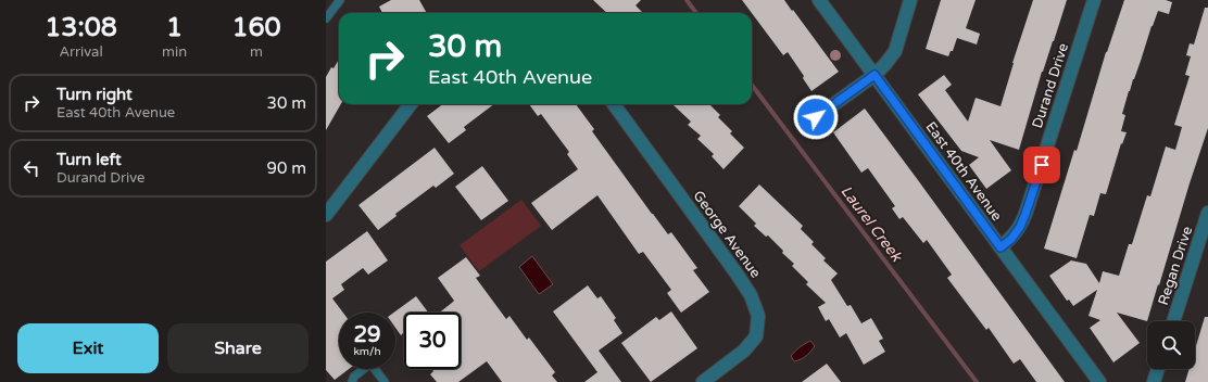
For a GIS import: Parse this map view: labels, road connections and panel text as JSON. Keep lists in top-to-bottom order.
{
  "streets": {
    "street": [
      "Durand Drive",
      "East 40th Avenue",
      "George Avenue",
      "Regan Drive"
    ]
  },
  "crossings": [
    ["Durand Drive", "East 40th Avenue"]
  ],
  "water": ["Laurel Creek"],
  "page": {
    "eta": [
      "13:08",
      "Arrival",
      "1",
      "min",
      "160",
      "m"
    ],
    "turn": ["30 m", "East 40th Avenue"],
    "list": [
      {
        "name": "Turn right",
        "note": "East 40th Avenue",
        "value": "30 m"
      },
      {
        "name": "Turn left",
        "note": "Durand Drive",
        "value": "90 m"
      }
    ],
    "speed": "29 km/h",
    "limit": "30",
    "buttons": ["Exit", "Share"]
  }
}
